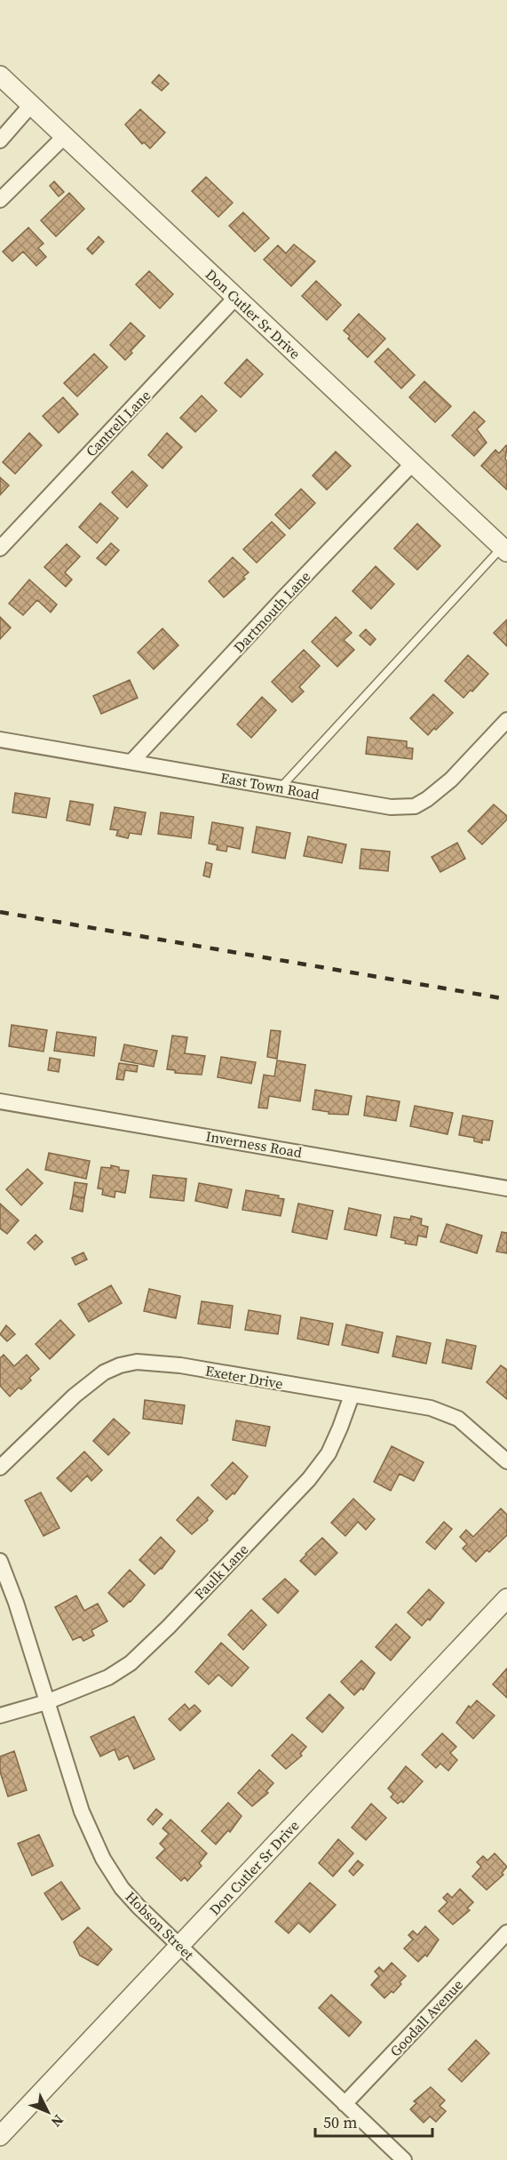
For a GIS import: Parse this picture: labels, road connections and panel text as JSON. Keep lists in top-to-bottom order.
{
  "streets": {
    "street": [
      "Don Cutler Sr Drive",
      "Cantrell Lane",
      "Dartmouth Lane",
      "East Town Road",
      "Inverness Road",
      "Exeter Drive",
      "Faulk Lane",
      "Hobson Street",
      "Goodall Avenue"
    ]
  },
  "crossings": [
    ["Don Cutler Sr Drive", "Cantrell Lane"],
    ["Don Cutler Sr Drive", "Dartmouth Lane"],
    ["Don Cutler Sr Drive", "Hobson Street"],
    ["Dartmouth Lane", "East Town Road"],
    ["Exeter Drive", "Faulk Lane"],
    ["Faulk Lane", "Hobson Street"],
    ["Hobson Street", "Goodall Avenue"]
  ],
  "scale_bar": "50 m",
  "north": "bottom right"
}
